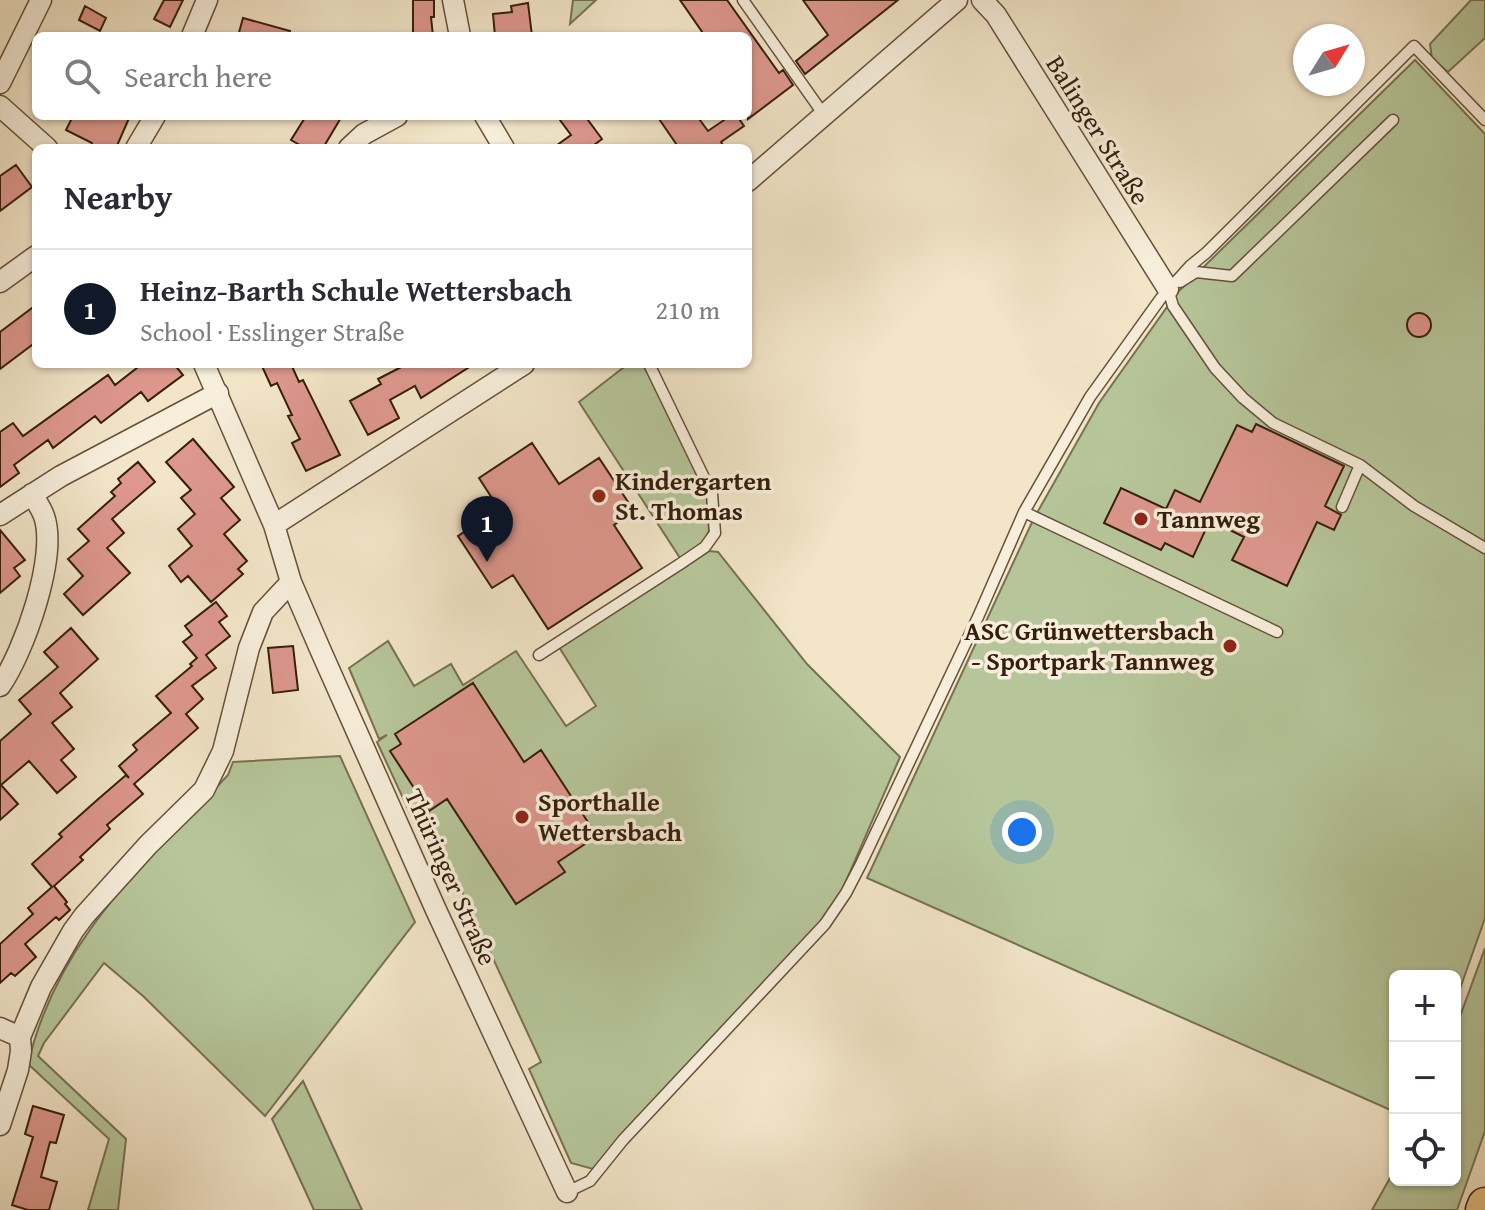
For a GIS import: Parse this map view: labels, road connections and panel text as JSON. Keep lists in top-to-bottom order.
{
  "streets": {
    "street": ["Balinger Straße", "Thüringer Straße"]
  },
  "places": [
    "Kindergarten St. Thomas",
    "Tannweg",
    "ASC Grünwettersbach - Sportpark Tannweg",
    "Sporthalle Wettersbach"
  ],
  "north": "top right",
  "page": {
    "search": "Search here",
    "heading": "Nearby",
    "list": [
      {
        "mark": "1",
        "name": "Heinz-Barth Schule Wettersbach",
        "note": "School · Esslinger Straße",
        "value": "210 m"
      }
    ],
    "pins": "1",
    "map_buttons": ["+", "−"]
  }
}
